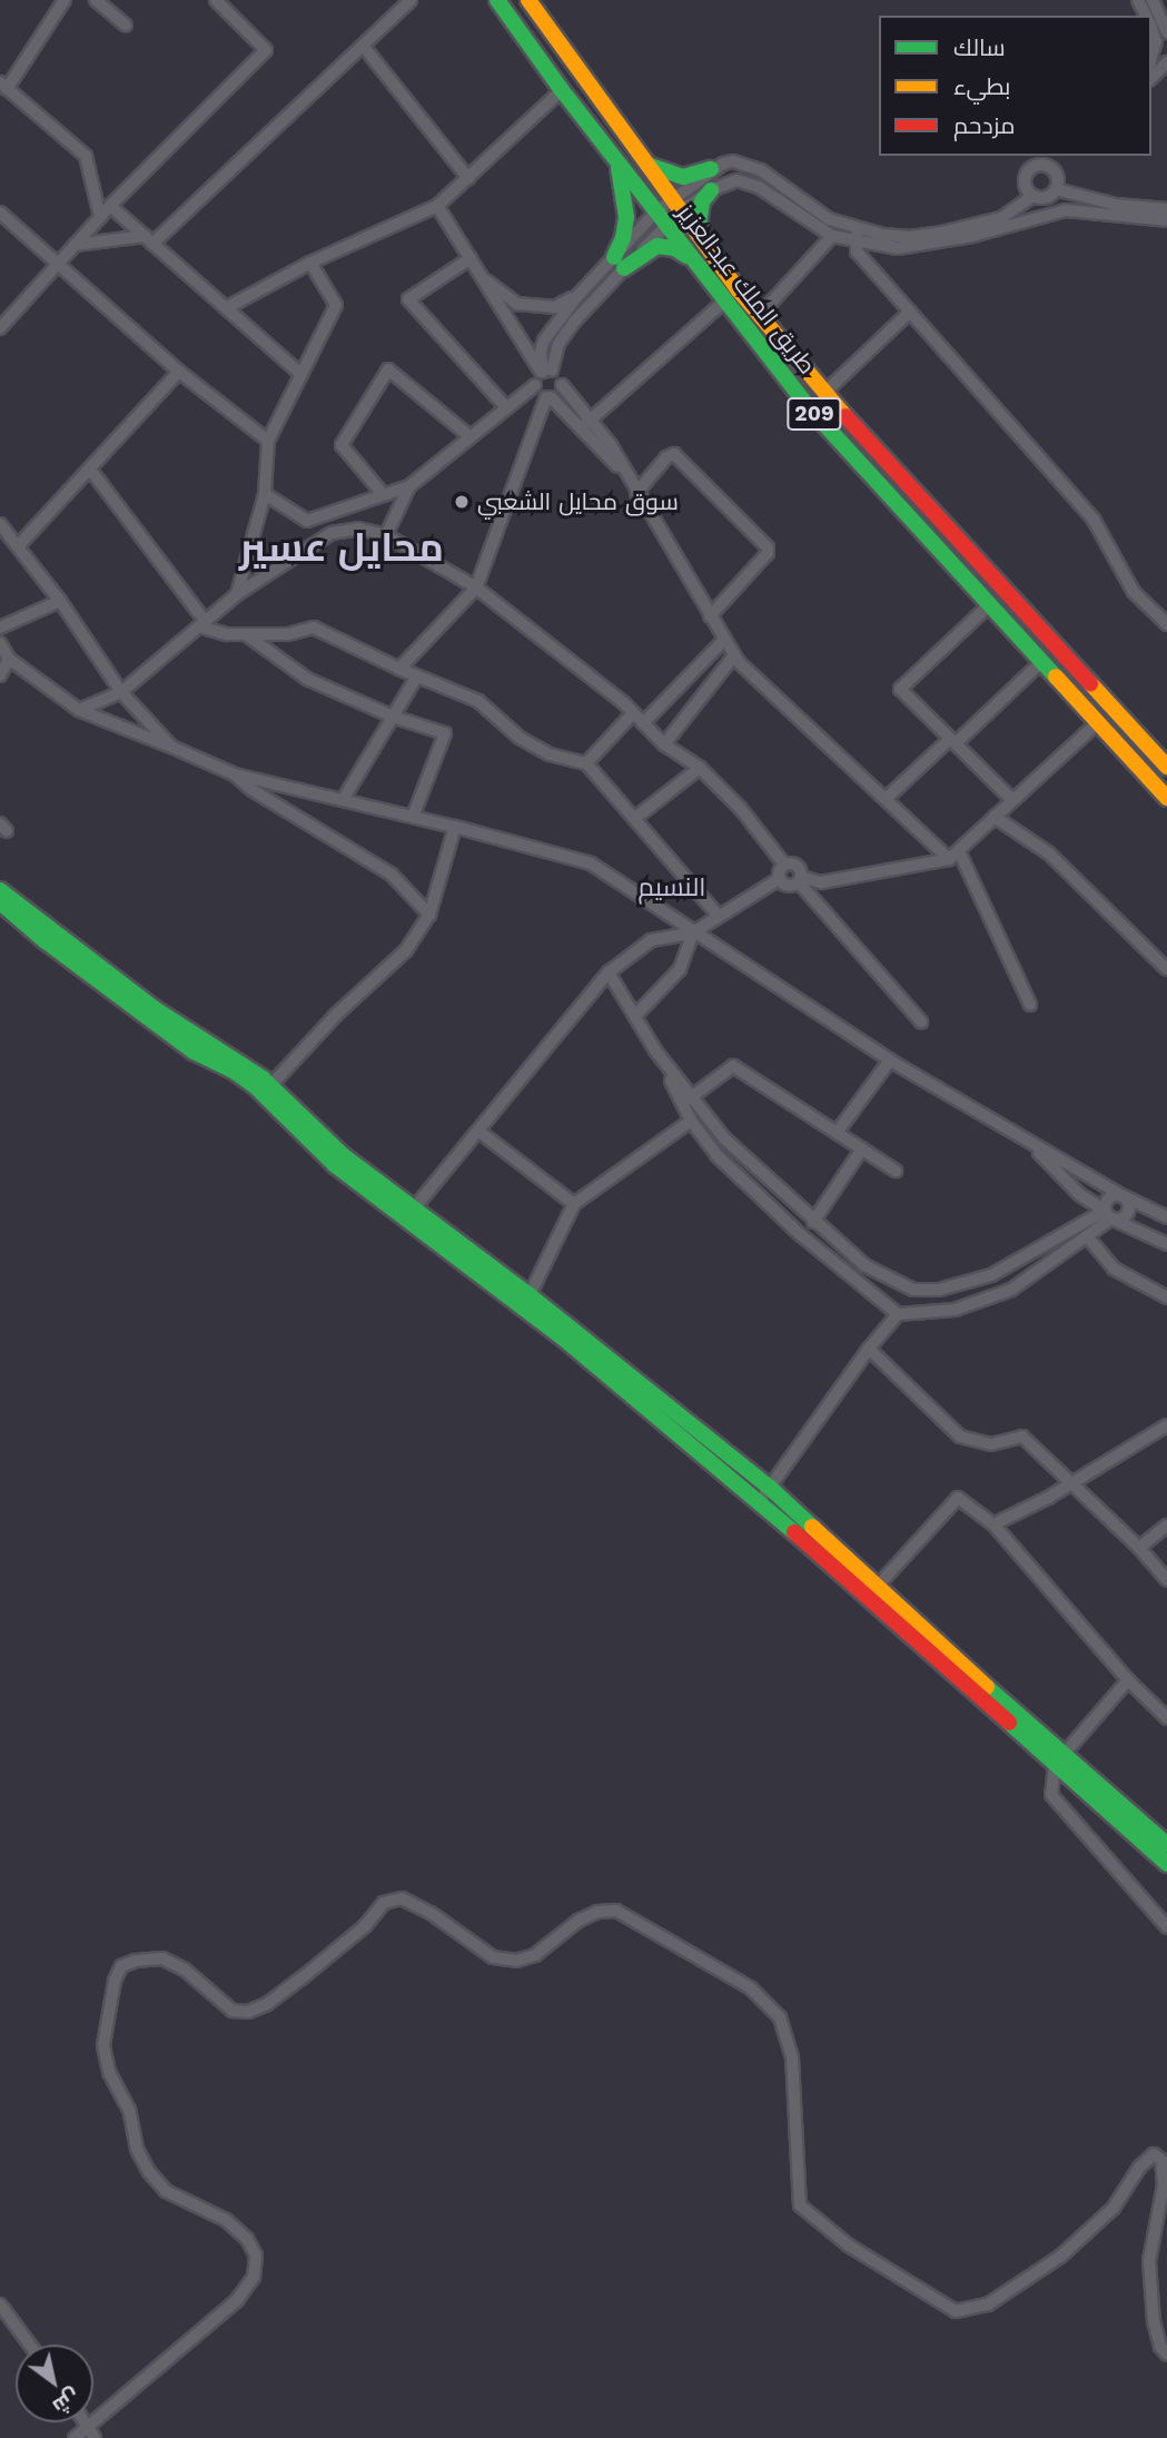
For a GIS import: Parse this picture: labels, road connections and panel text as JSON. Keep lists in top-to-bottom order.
{
  "streets": {
    "street": ["طريق الملك عبدالعزيز", "209"]
  },
  "districts": ["محايل عسير", "النسيم"],
  "places": ["سوق محايل الشعبي"],
  "legend": ["سالك", "بطيء", "مزدحم"],
  "north": "bottom right"
}
